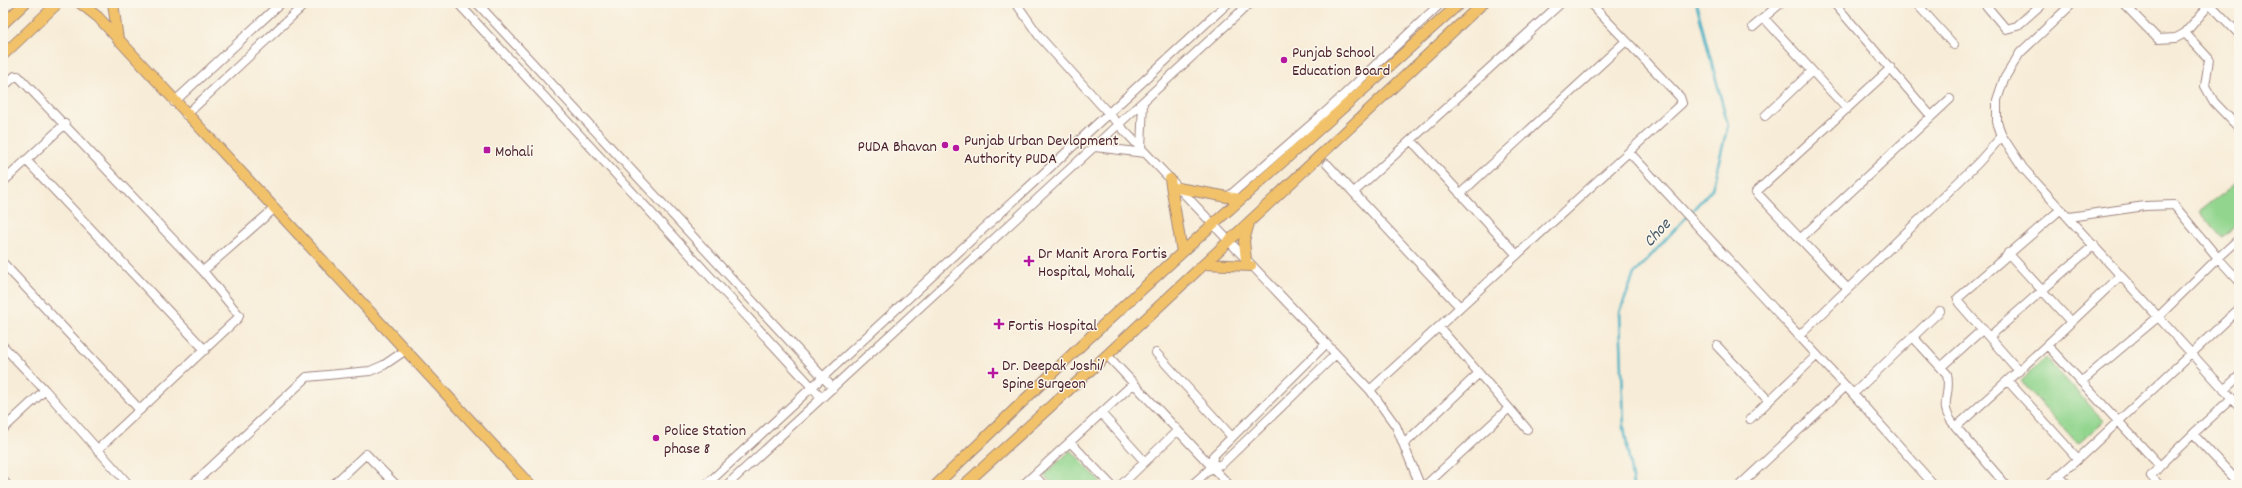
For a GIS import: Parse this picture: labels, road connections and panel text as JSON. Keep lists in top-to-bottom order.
{
  "water": ["Choe"],
  "places": {
    "other": [
      "Punjab School Education Board",
      "PUDA Bhavan",
      "Punjab Urban Devlopment Authority PUDA",
      "Police Station phase 8"
    ],
    "transit": ["Mohali"],
    "health": ["Dr Manit Arora Fortis Hospital, Mohali,", "Fortis Hospital", "Dr. Deepak Joshi/ Spine Surgeon"]
  }
}
